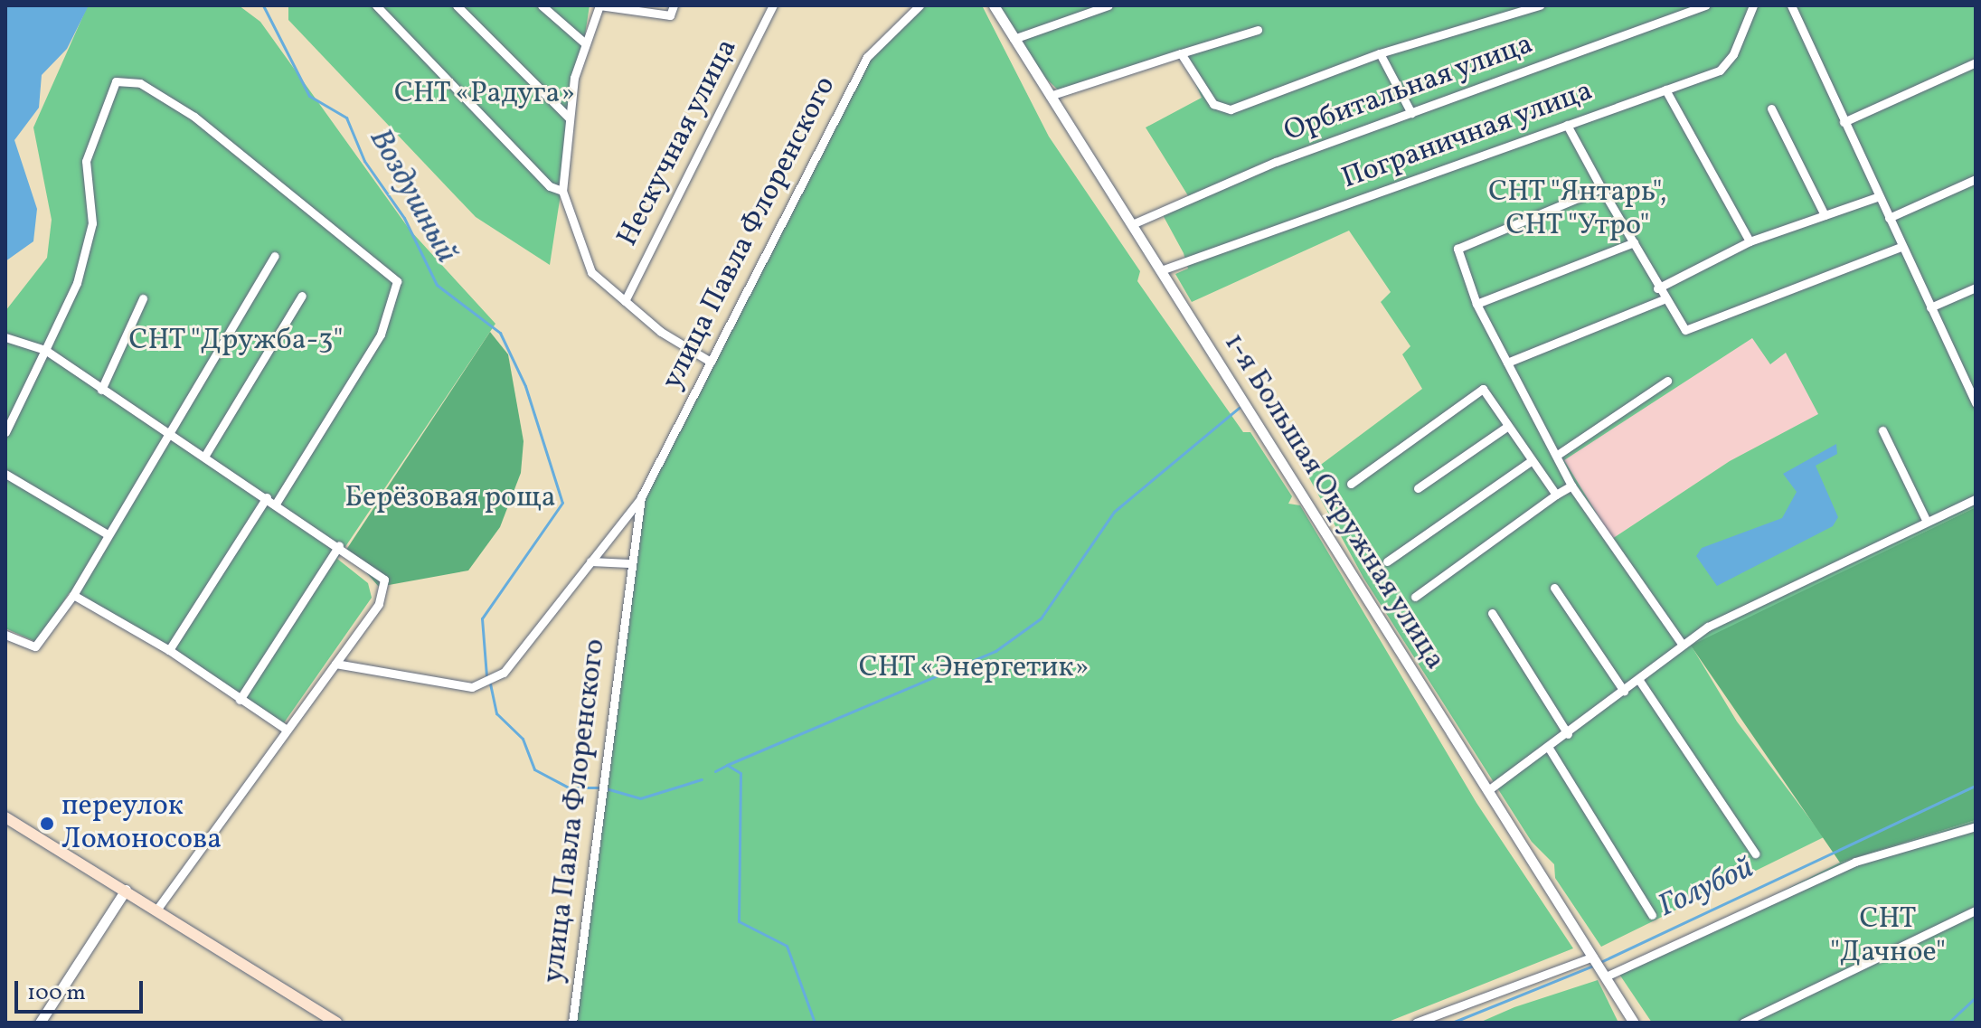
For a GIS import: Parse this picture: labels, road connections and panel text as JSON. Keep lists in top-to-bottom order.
{
  "streets": {
    "street": [
      "Орбитальная улица",
      "Пограничная улица",
      "Нескучная улица",
      "улица Павла Флоренского",
      "1-я Большая Окружная улица"
    ]
  },
  "crossings": [
    ["Орбитальная улица", "1-я Большая Окружная улица"],
    ["Пограничная улица", "1-я Большая Окружная улица"]
  ],
  "water": ["Воздушный", "Голубой"],
  "parks": [
    "СНТ «Радуга»",
    "СНТ \"Янтарь\", СНТ \"Утро\"",
    "СНТ \"Дружба-3\"",
    "Берёзовая роща",
    "СНТ «Энергетик»",
    "СНТ \"Дачное\""
  ],
  "places": ["переулок Ломоносова"],
  "scale_bar": "100 m"
}
